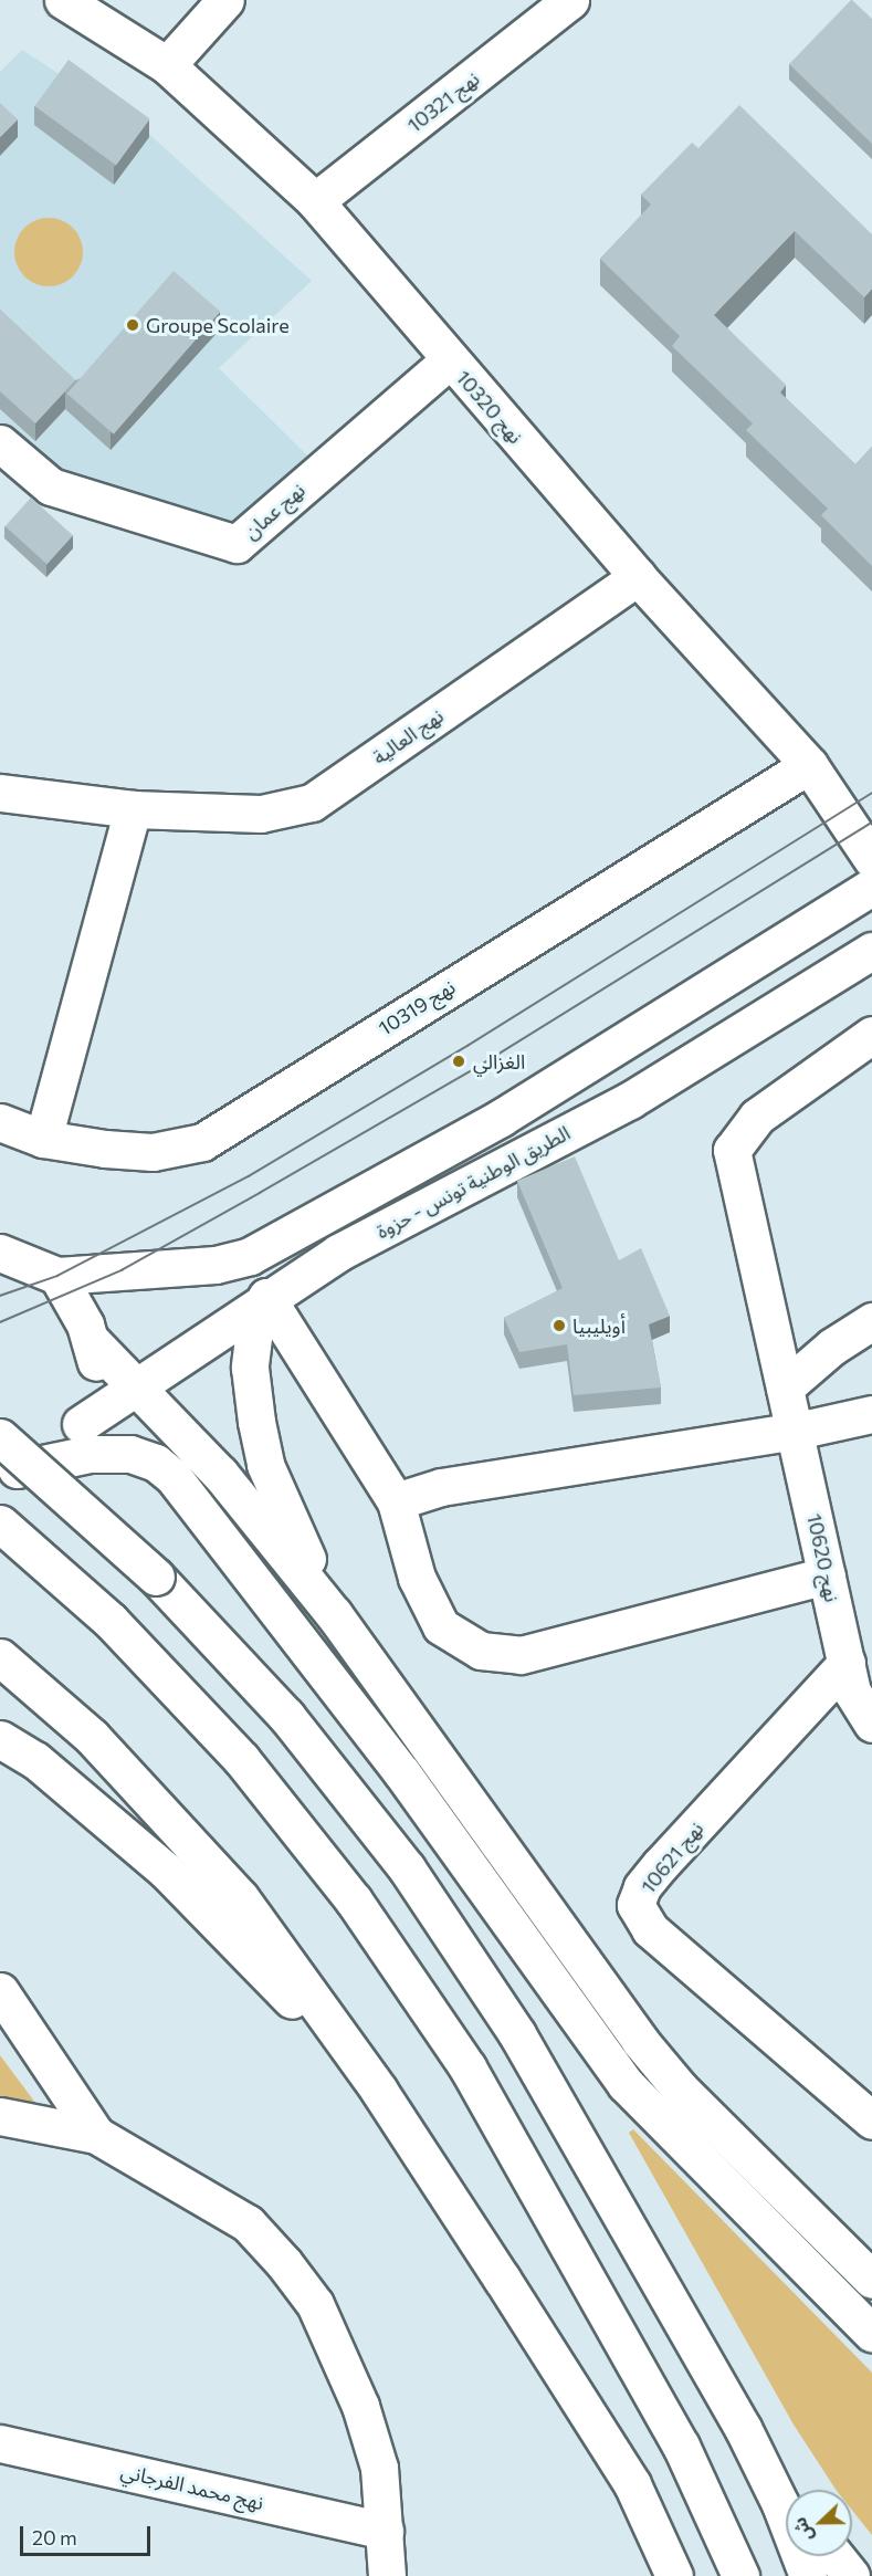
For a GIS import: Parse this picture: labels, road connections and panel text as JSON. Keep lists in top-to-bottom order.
{
  "streets": {
    "main road": [
      "نهج 10321",
      "نهج 10320",
      "نهج عمان",
      "نهج العالية",
      "نهج 10319",
      "الطريق الوطنية تونس - حزوة",
      "نهج 10620",
      "نهج 10621",
      "نهج محمد الفرجاني"
    ]
  },
  "crossings": [
    ["نهج 10321", "نهج 10320"],
    ["نهج 10320", "نهج عمان"],
    ["نهج 10320", "نهج العالية"],
    ["نهج 10320", "نهج 10319"],
    ["نهج 10620", "نهج 10621"]
  ],
  "places": ["Groupe Scolaire", "الغزالي", "أويليبيا"],
  "scale_bar": "20 m",
  "north": "left"
}
